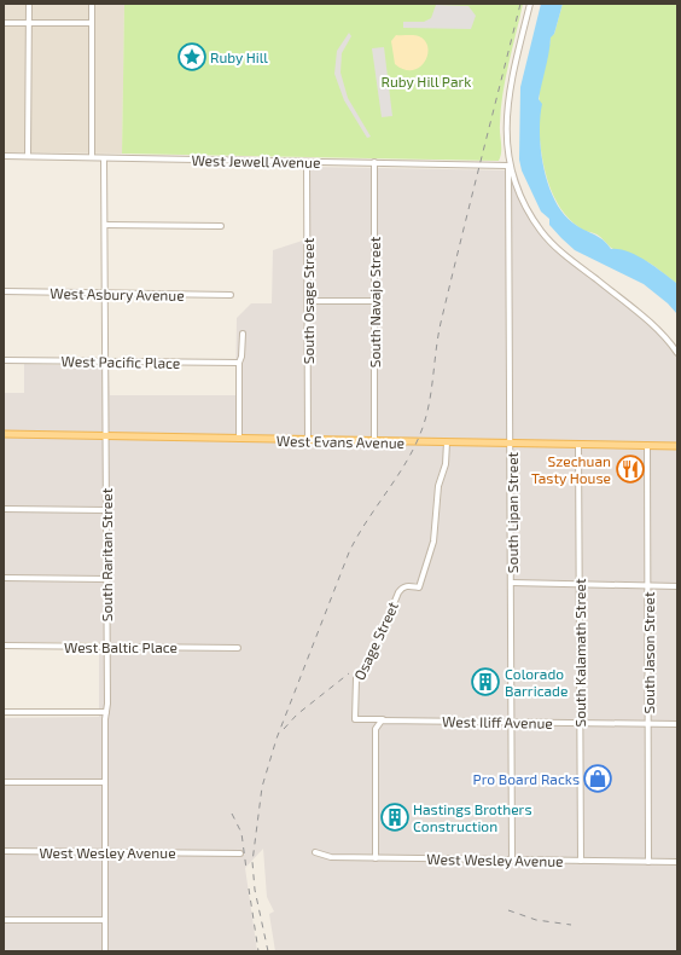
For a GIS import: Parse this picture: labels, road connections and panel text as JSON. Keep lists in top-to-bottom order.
{
  "streets": {
    "main road": ["West Evans Avenue"],
    "street": [
      "West Jewell Avenue",
      "West Asbury Avenue",
      "South Osage Street",
      "South Navajo Street",
      "West Pacific Place",
      "South Lipan Street",
      "South Raritan Street",
      "Osage Street",
      "West Baltic Place",
      "South Kalamath Street",
      "South Jason Street",
      "West Iliff Avenue",
      "West Wesley Avenue"
    ]
  },
  "crossings": [
    ["West Jewell Avenue", "South Osage Street"],
    ["West Jewell Avenue", "South Navajo Street"],
    ["West Jewell Avenue", "South Lipan Street"],
    ["West Jewell Avenue", "South Raritan Street"],
    ["West Asbury Avenue", "South Raritan Street"],
    ["South Osage Street", "West Evans Avenue"],
    ["South Navajo Street", "West Evans Avenue"],
    ["West Pacific Place", "South Raritan Street"],
    ["West Evans Avenue", "South Lipan Street"],
    ["West Evans Avenue", "South Raritan Street"],
    ["West Evans Avenue", "Osage Street"],
    ["West Evans Avenue", "South Kalamath Street"],
    ["West Evans Avenue", "South Jason Street"],
    ["South Lipan Street", "West Iliff Avenue"],
    ["South Lipan Street", "West Wesley Avenue"],
    ["South Raritan Street", "West Baltic Place"],
    ["South Raritan Street", "West Wesley Avenue"],
    ["Osage Street", "West Iliff Avenue"],
    ["South Kalamath Street", "West Iliff Avenue"],
    ["South Kalamath Street", "West Wesley Avenue"],
    ["South Jason Street", "West Iliff Avenue"],
    ["South Jason Street", "West Wesley Avenue"]
  ],
  "parks": ["Ruby Hill Park"],
  "places": {
    "place": ["Ruby Hill"],
    "restaurant": ["Szechuan Tasty House"],
    "building": ["Colorado Barricade", "Hastings Brothers Construction"],
    "shop": ["Pro Board Racks"]
  }
}
